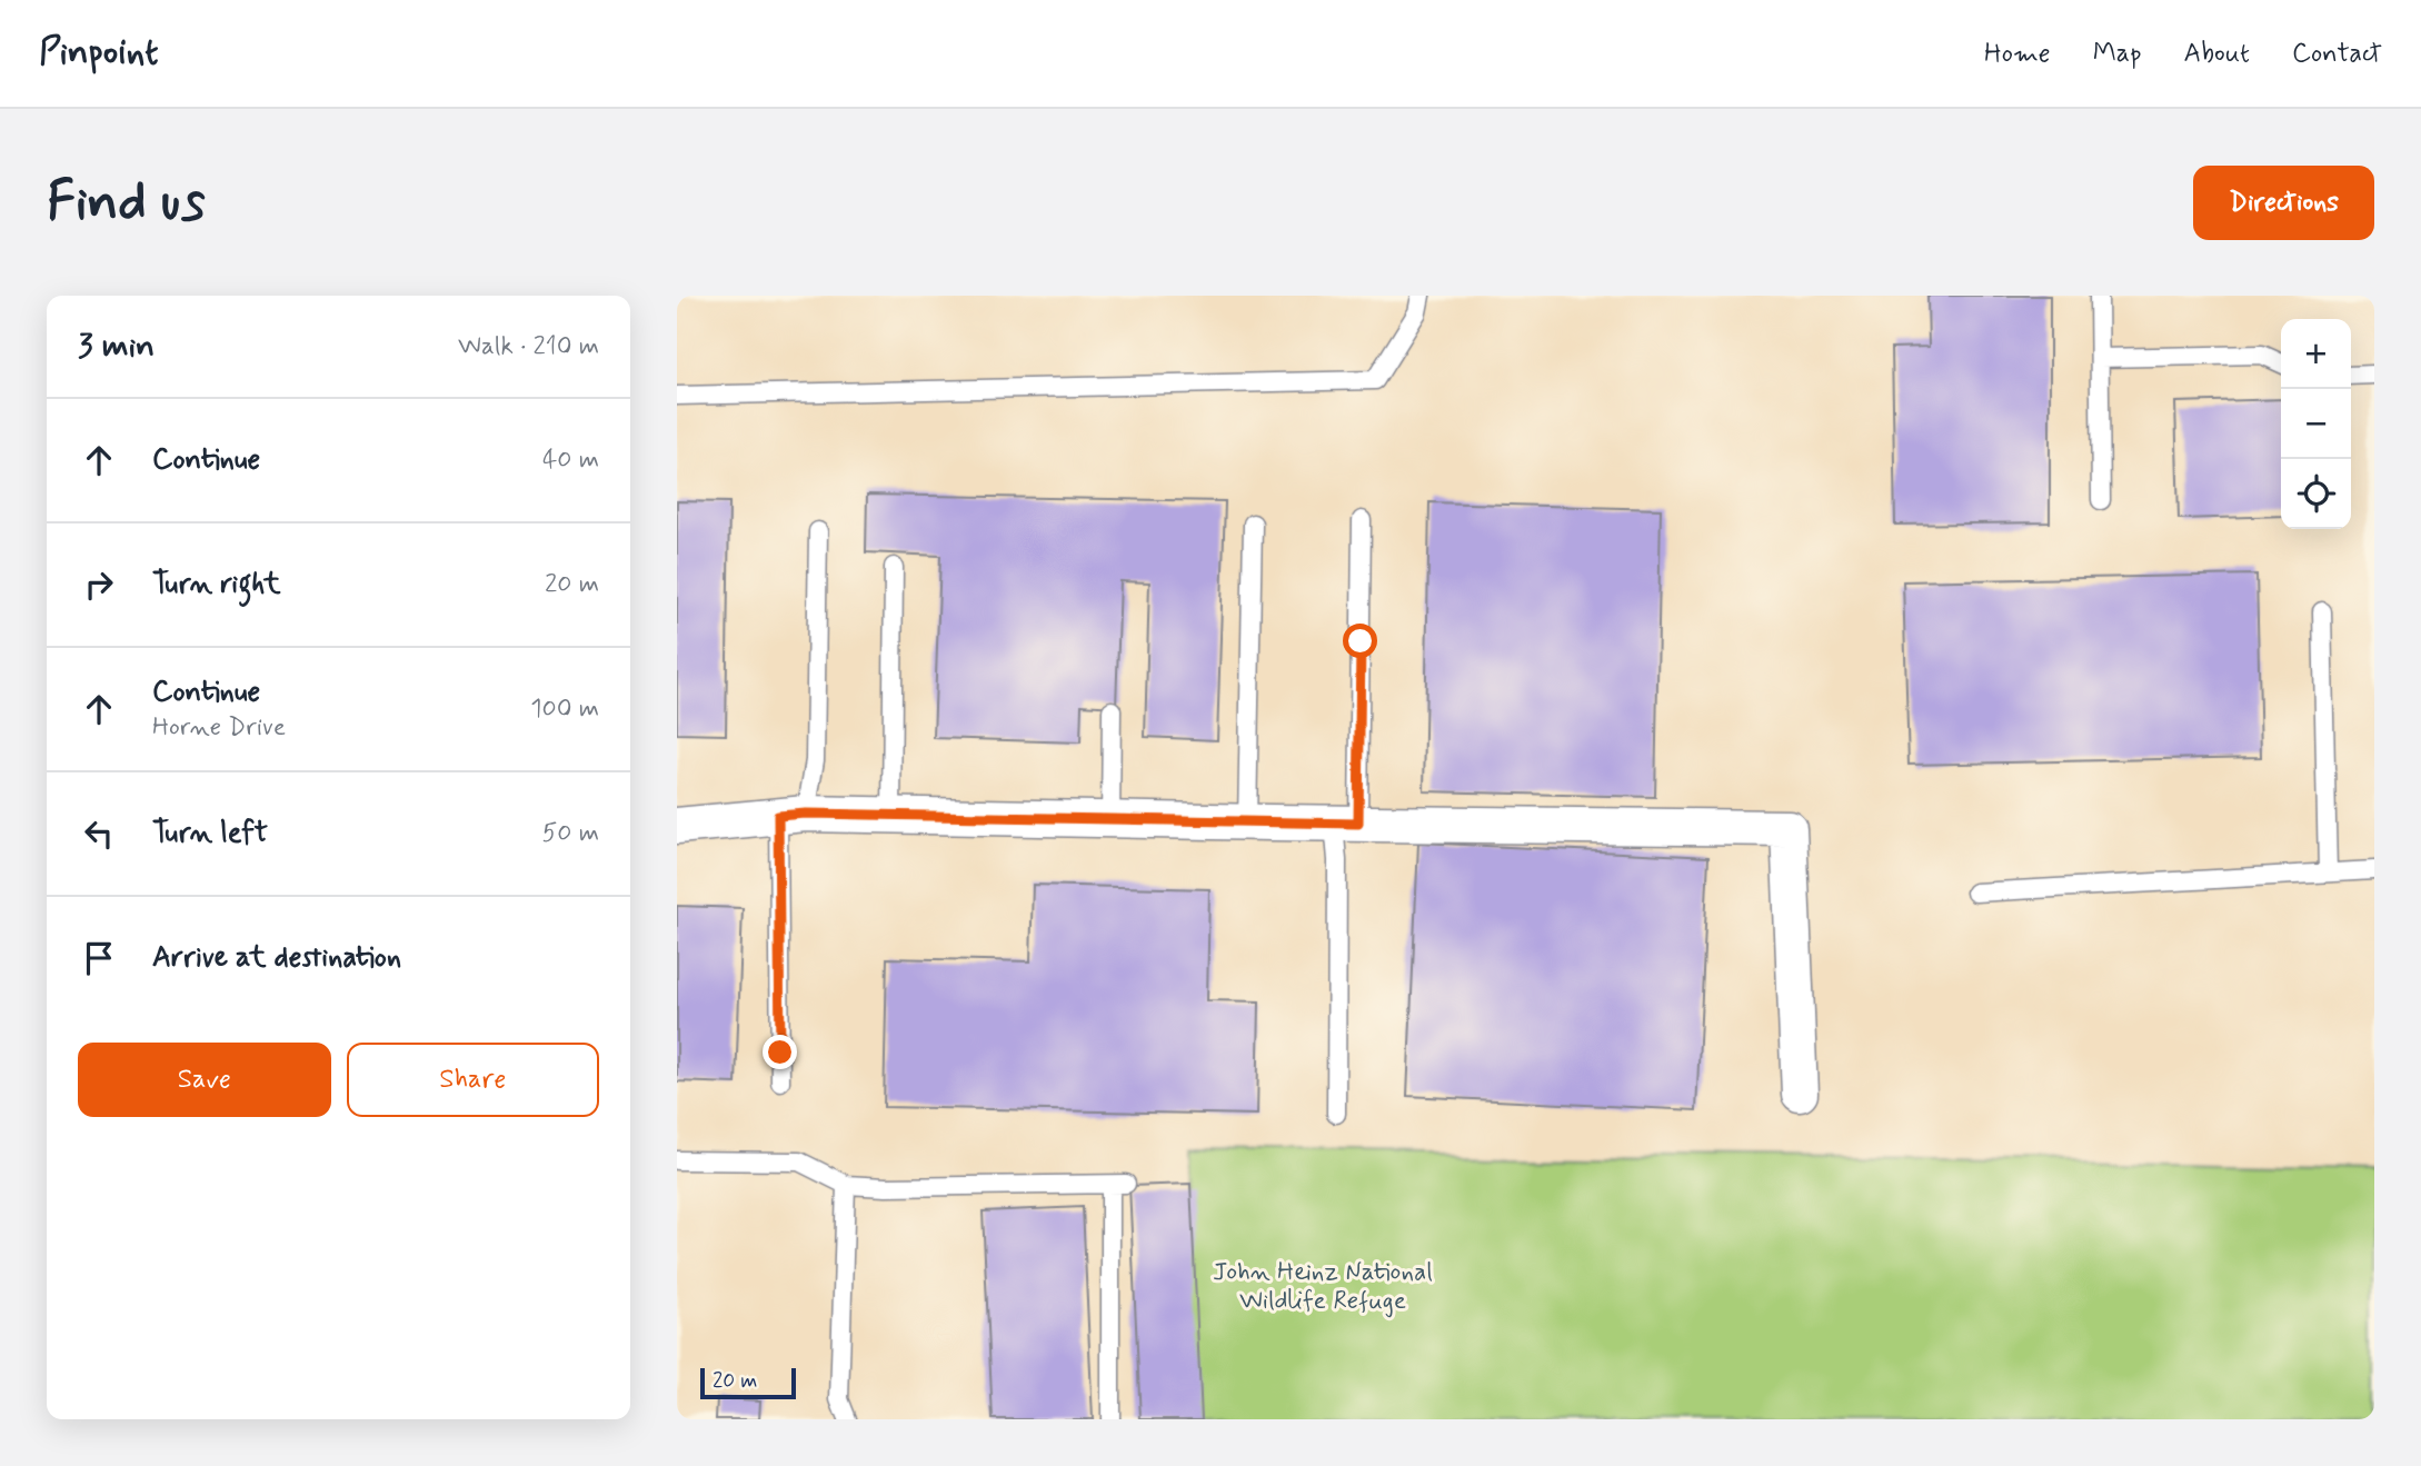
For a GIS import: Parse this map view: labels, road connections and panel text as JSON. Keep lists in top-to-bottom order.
{
  "parks": ["John Heinz National Wildlife Refuge"],
  "scale_bar": "20 m",
  "page": {
    "header": "Pinpoint",
    "nav": [
      "Home",
      "Map",
      "About",
      "Contact"
    ],
    "buttons": [
      "Directions",
      ["Save", "Share"]
    ],
    "title": "Find us",
    "heading": ["3 min", "Walk · 210 m"],
    "map_buttons": ["+", "−"],
    "list": [
      ["Continue", "40 m"],
      ["Turn right", "20 m"],
      ["Continue", "Horne Drive", "100 m"],
      ["Turn left", "50 m"],
      "Arrive at destination"
    ],
    "scale": "20 m"
  }
}
